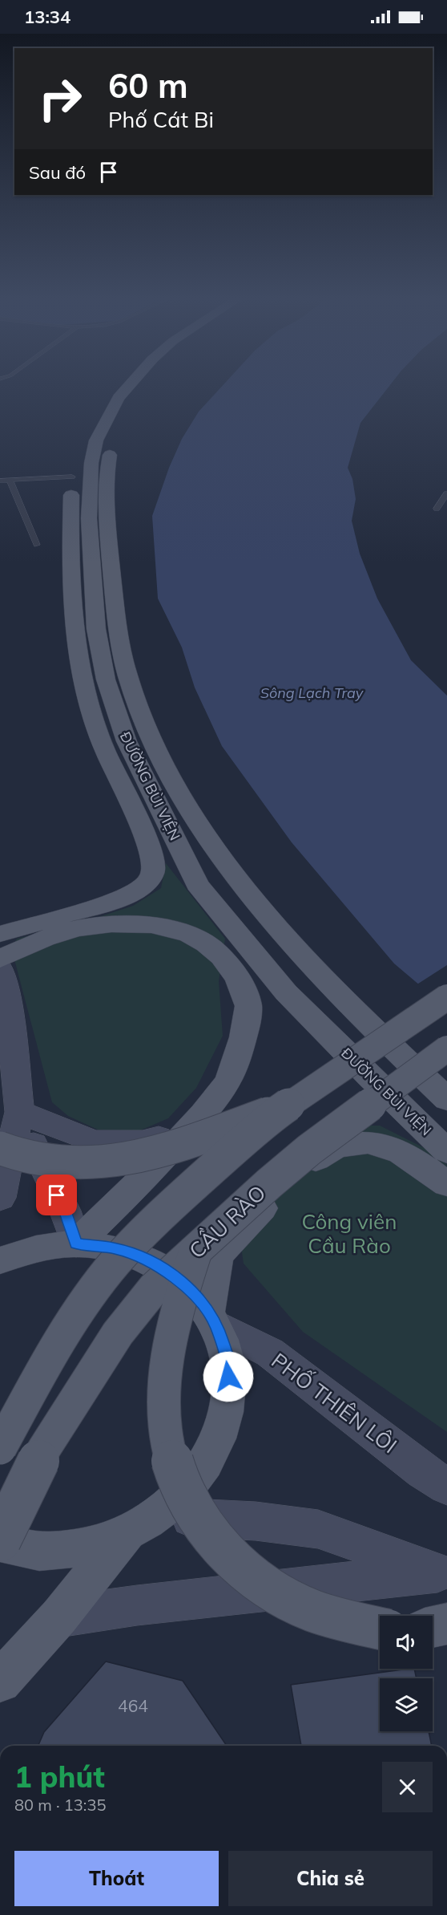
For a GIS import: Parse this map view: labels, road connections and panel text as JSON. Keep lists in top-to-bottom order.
{
  "streets": {
    "main road": ["ĐƯỜNG BÙI VIỆN", "CẦU RÀO", "PHỐ THIÊN LÔI"]
  },
  "water": ["Sông Lạch Tray"],
  "parks": ["Công viên Cầu Rào"],
  "house_numbers": ["464"],
  "page": {
    "status": "13:34",
    "turn": ["60 m", "Phố Cát Bi"],
    "then": "Sau đó",
    "heading": ["1 phút", "80 m · 13:35"],
    "buttons": ["Thoát", "Chia sẻ"]
  }
}
